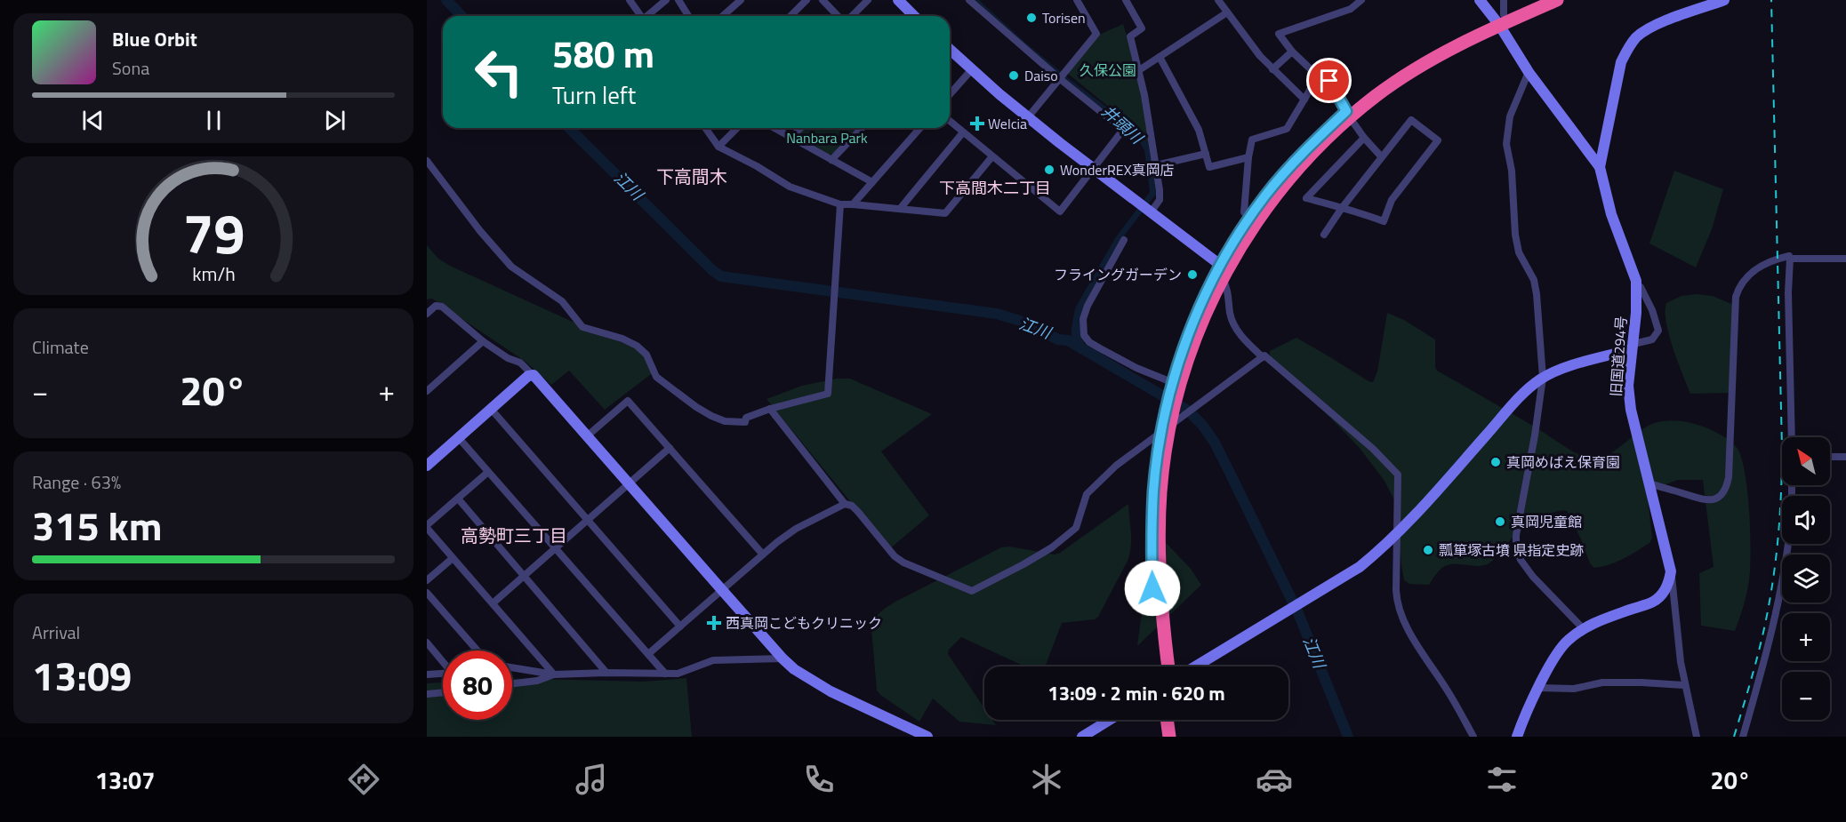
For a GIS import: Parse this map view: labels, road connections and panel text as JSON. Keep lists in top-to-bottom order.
{
  "streets": {
    "street": ["旧国道294号"]
  },
  "districts": ["下高間木", "下高間木二丁目", "高勢町三丁目"],
  "water": ["井頭川", "江川"],
  "parks": ["久保公園", "Nanbara Park"],
  "places": {
    "other": [
      "Torisen",
      "Daiso",
      "WonderREX真岡店",
      "フライングガーデン",
      "真岡めばえ保育園",
      "真岡児童館",
      "瓢箪塚古墳 県指定史跡"
    ],
    "health": ["Welcia", "西真岡こどもクリニック"]
  },
  "north": "top left",
  "page": {
    "turn": ["580 m", "Turn left"],
    "song": ["Blue Orbit", "Sona"],
    "tile": [
      "Climate",
      ["Range · 63%", "315 km"],
      ["Arrival", "13:09"]
    ],
    "heat": ["−", "20°", "+"],
    "map_buttons": ["+", "−"],
    "limit": "80",
    "trip": "13:09 · 2 min · 620 m",
    "tabs": ["13:07", "20°"],
    "gauge": ["79", "km/h"]
  }
}
